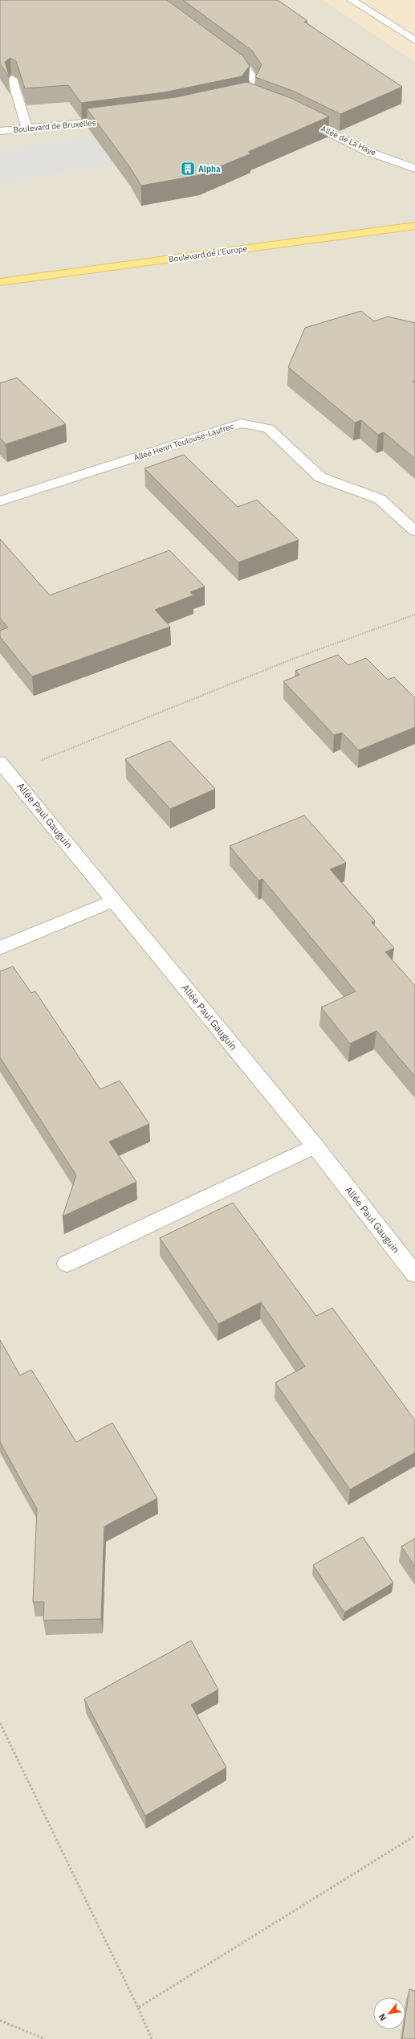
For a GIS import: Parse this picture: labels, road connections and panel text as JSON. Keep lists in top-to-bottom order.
{
  "streets": {
    "main road": ["Boulevard de l'Europe"],
    "street": [
      "Boulevard de Bruxelles",
      "Allée de La Haye",
      "Allée Henri Toulouse-Lautrec",
      "Allée Paul Gauguin"
    ]
  },
  "places": {
    "building": ["Alpha"]
  },
  "north": "bottom left"
}
